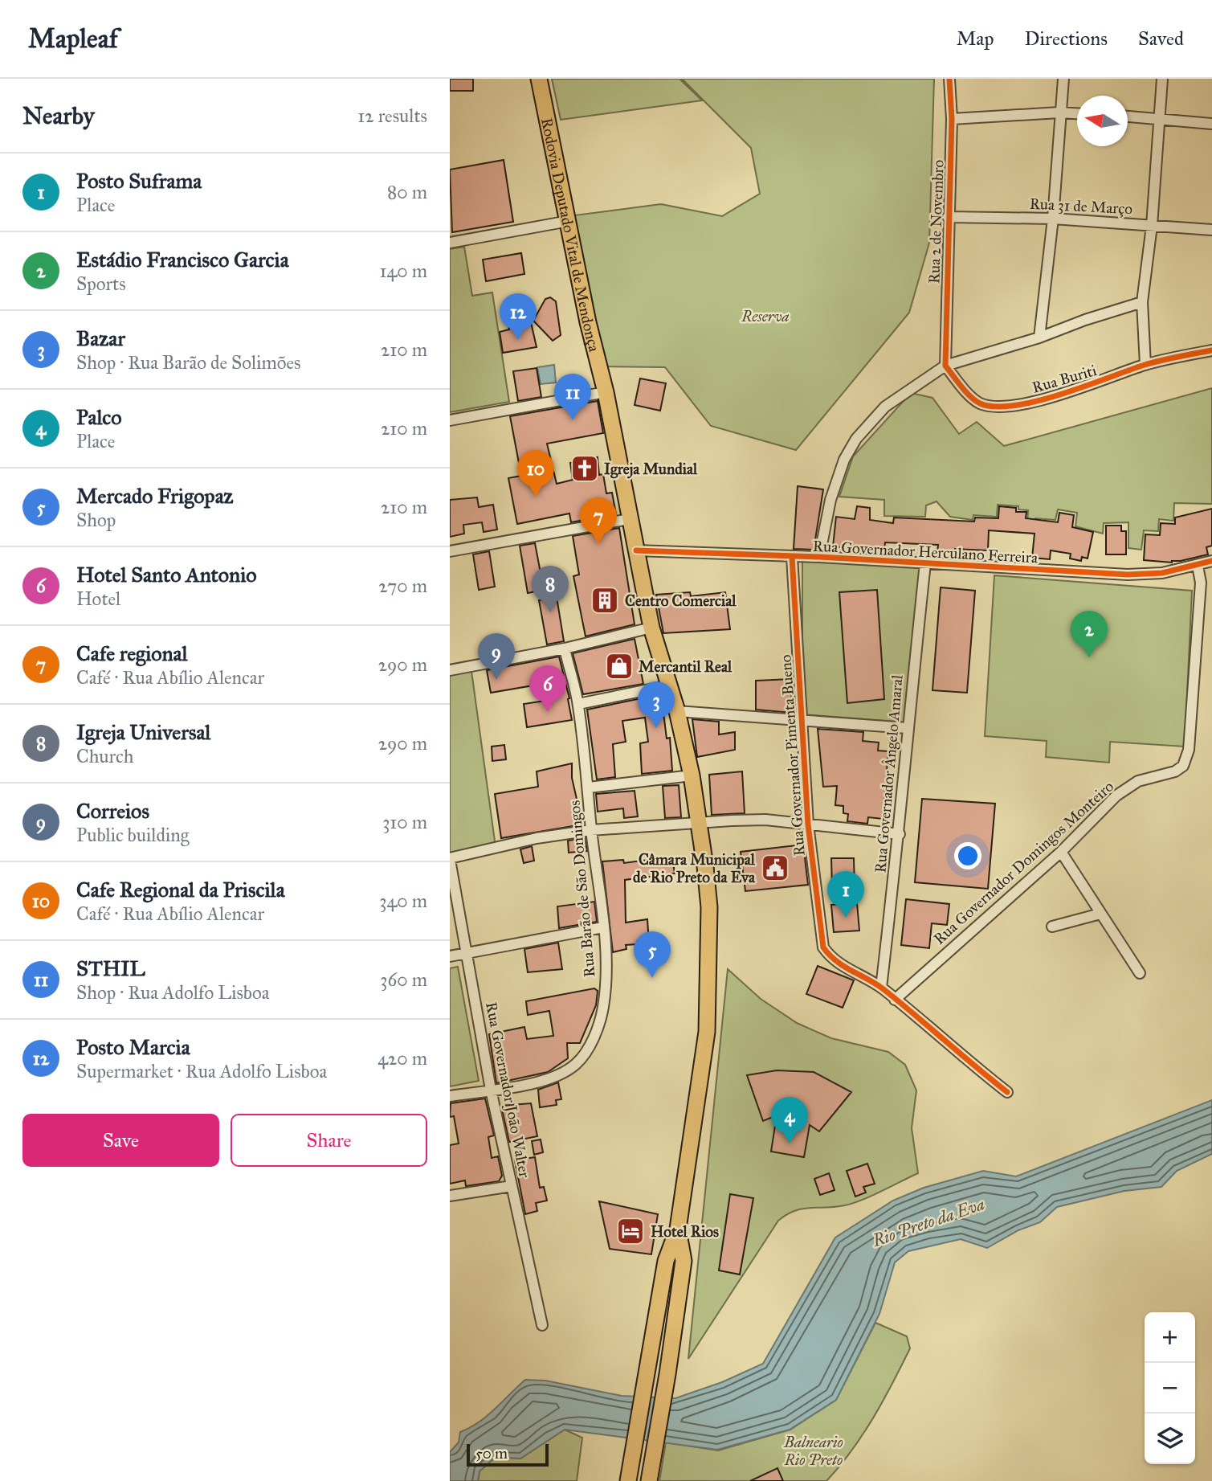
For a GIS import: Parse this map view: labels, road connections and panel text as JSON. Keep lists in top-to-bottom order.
{
  "streets": {
    "main road": ["Rodovia Deputado Vital de Mendonça"],
    "street": [
      "Rua 31 de Março",
      "Rua 2 de Novembro",
      "Rua Buriti",
      "Rua Governador Herculano Ferreira",
      "Rua Governador Pimenta Bueno",
      "Rua Governador Ângelo Amaral",
      "Rua Governador Domingos Monteiro",
      "Rua Barão de São Domingos",
      "Rua Governador João Walter"
    ]
  },
  "crossings": [
    ["Rua 31 de Março", "Rua 2 de Novembro"],
    ["Rua 2 de Novembro", "Rua Buriti"],
    ["Rodovia Deputado Vital de Mendonça", "Rua Governador Herculano Ferreira"],
    ["Rua Governador Herculano Ferreira", "Rua Governador Pimenta Bueno"],
    ["Rua Governador Herculano Ferreira", "Rua Governador Ângelo Amaral"],
    ["Rua Governador Herculano Ferreira", "Rua Governador Domingos Monteiro"],
    ["Rua Governador Pimenta Bueno", "Rua Governador Ângelo Amaral"],
    ["Rua Governador Pimenta Bueno", "Rua Governador Domingos Monteiro"],
    ["Rua Barão de São Domingos", "Rua Governador João Walter"]
  ],
  "water": ["Rio Preto da Eva"],
  "parks": ["Reserva", "Balneario Rio Preto"],
  "places": {
    "church": ["Igreja Mundial"],
    "building": ["Centro Comercial"],
    "shop": ["Mercantil Real"],
    "public building": ["Câmara Municipal de Rio Preto da Eva"],
    "hotel": ["Hotel Rios"]
  },
  "scale_bar": "50 m",
  "north": "left",
  "page": {
    "header": "Mapleaf",
    "nav": ["Map", "Directions", "Saved"],
    "heading": ["Nearby", "12 results"],
    "list": [
      {
        "mark": "1",
        "name": "Posto Suframa",
        "note": "Place",
        "value": "80 m"
      },
      {
        "mark": "2",
        "name": "Estádio Francisco Garcia",
        "note": "Sports",
        "value": "140 m"
      },
      {
        "mark": "3",
        "name": "Bazar",
        "note": "Shop · Rua Barão de Solimões",
        "value": "210 m"
      },
      {
        "mark": "4",
        "name": "Palco",
        "note": "Place",
        "value": "210 m"
      },
      {
        "mark": "5",
        "name": "Mercado Frigopaz",
        "note": "Shop",
        "value": "210 m"
      },
      {
        "mark": "6",
        "name": "Hotel Santo Antonio",
        "note": "Hotel",
        "value": "270 m"
      },
      {
        "mark": "7",
        "name": "Cafe regional",
        "note": "Café · Rua Abílio Alencar",
        "value": "290 m"
      },
      {
        "mark": "8",
        "name": "Igreja Universal",
        "note": "Church",
        "value": "290 m"
      },
      {
        "mark": "9",
        "name": "Correios",
        "note": "Public building",
        "value": "310 m"
      },
      {
        "mark": "10",
        "name": "Cafe Regional da Priscila",
        "note": "Café · Rua Abílio Alencar",
        "value": "340 m"
      },
      {
        "mark": "11",
        "name": "STHIL",
        "note": "Shop · Rua Adolfo Lisboa",
        "value": "360 m"
      },
      {
        "mark": "12",
        "name": "Posto Marcia",
        "note": "Supermarket · Rua Adolfo Lisboa",
        "value": "420 m"
      }
    ],
    "pins": [
      "12",
      "11",
      "10",
      "7",
      "8",
      "2",
      "9",
      "6",
      "3",
      "1",
      "5",
      "4"
    ],
    "buttons": ["Save", "Share"],
    "map_buttons": ["+", "−"],
    "scale": "50 m"
  }
}
